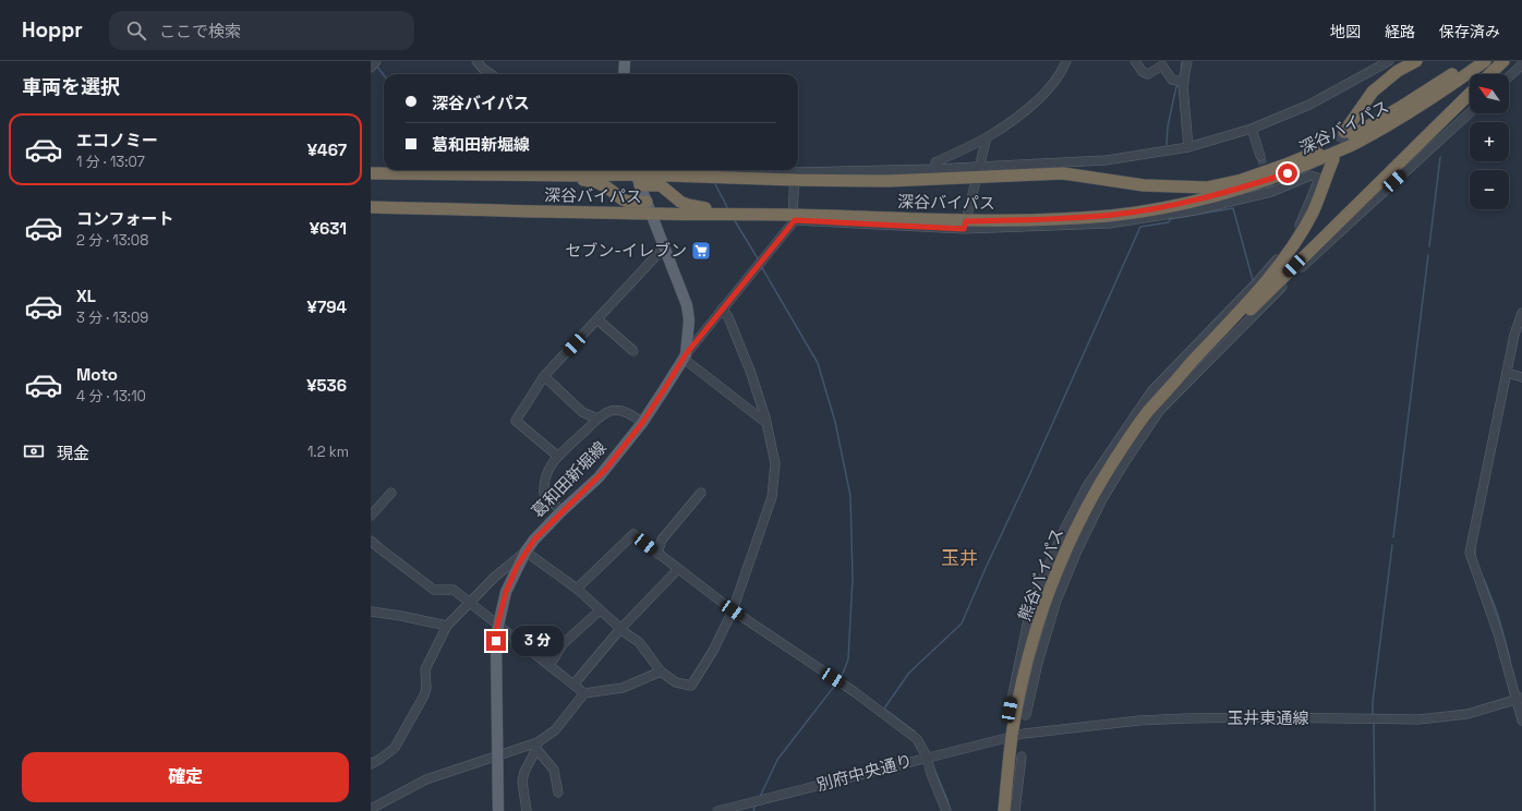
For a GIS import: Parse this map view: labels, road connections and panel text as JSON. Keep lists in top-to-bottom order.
{
  "streets": {
    "highway": ["深谷バイパス", "熊谷バイパス"],
    "main road": ["葛和田新堀線"],
    "street": ["玉井東通線", "別府中央通り"]
  },
  "crossings": [
    ["深谷バイパス", "葛和田新堀線"],
    ["熊谷バイパス", "玉井東通線"],
    ["熊谷バイパス", "別府中央通り"],
    ["玉井東通線", "別府中央通り"]
  ],
  "districts": ["玉井"],
  "places": {
    "supermarket": ["セブン-イレブン"]
  },
  "north": "top left",
  "page": {
    "header": "Hoppr",
    "search": "ここで検索",
    "nav": ["地図", "経路", "保存済み"],
    "heading": "車両を選択",
    "map_buttons": ["+", "−"],
    "banner": ["深谷バイパス", "葛和田新堀線"],
    "list": [
      {
        "name": "エコノミー",
        "note": "1 分 · 13:07",
        "value": "¥467"
      },
      {
        "name": "コンフォート",
        "note": "2 分 · 13:08",
        "value": "¥631"
      },
      {
        "name": "XL",
        "note": "3 分 · 13:09",
        "value": "¥794"
      },
      {
        "name": "Moto",
        "note": "4 分 · 13:10",
        "value": "¥536"
      }
    ],
    "pay": ["現金", "1.2 km"],
    "bubble": "3 分",
    "buttons": "確定"
  }
}
